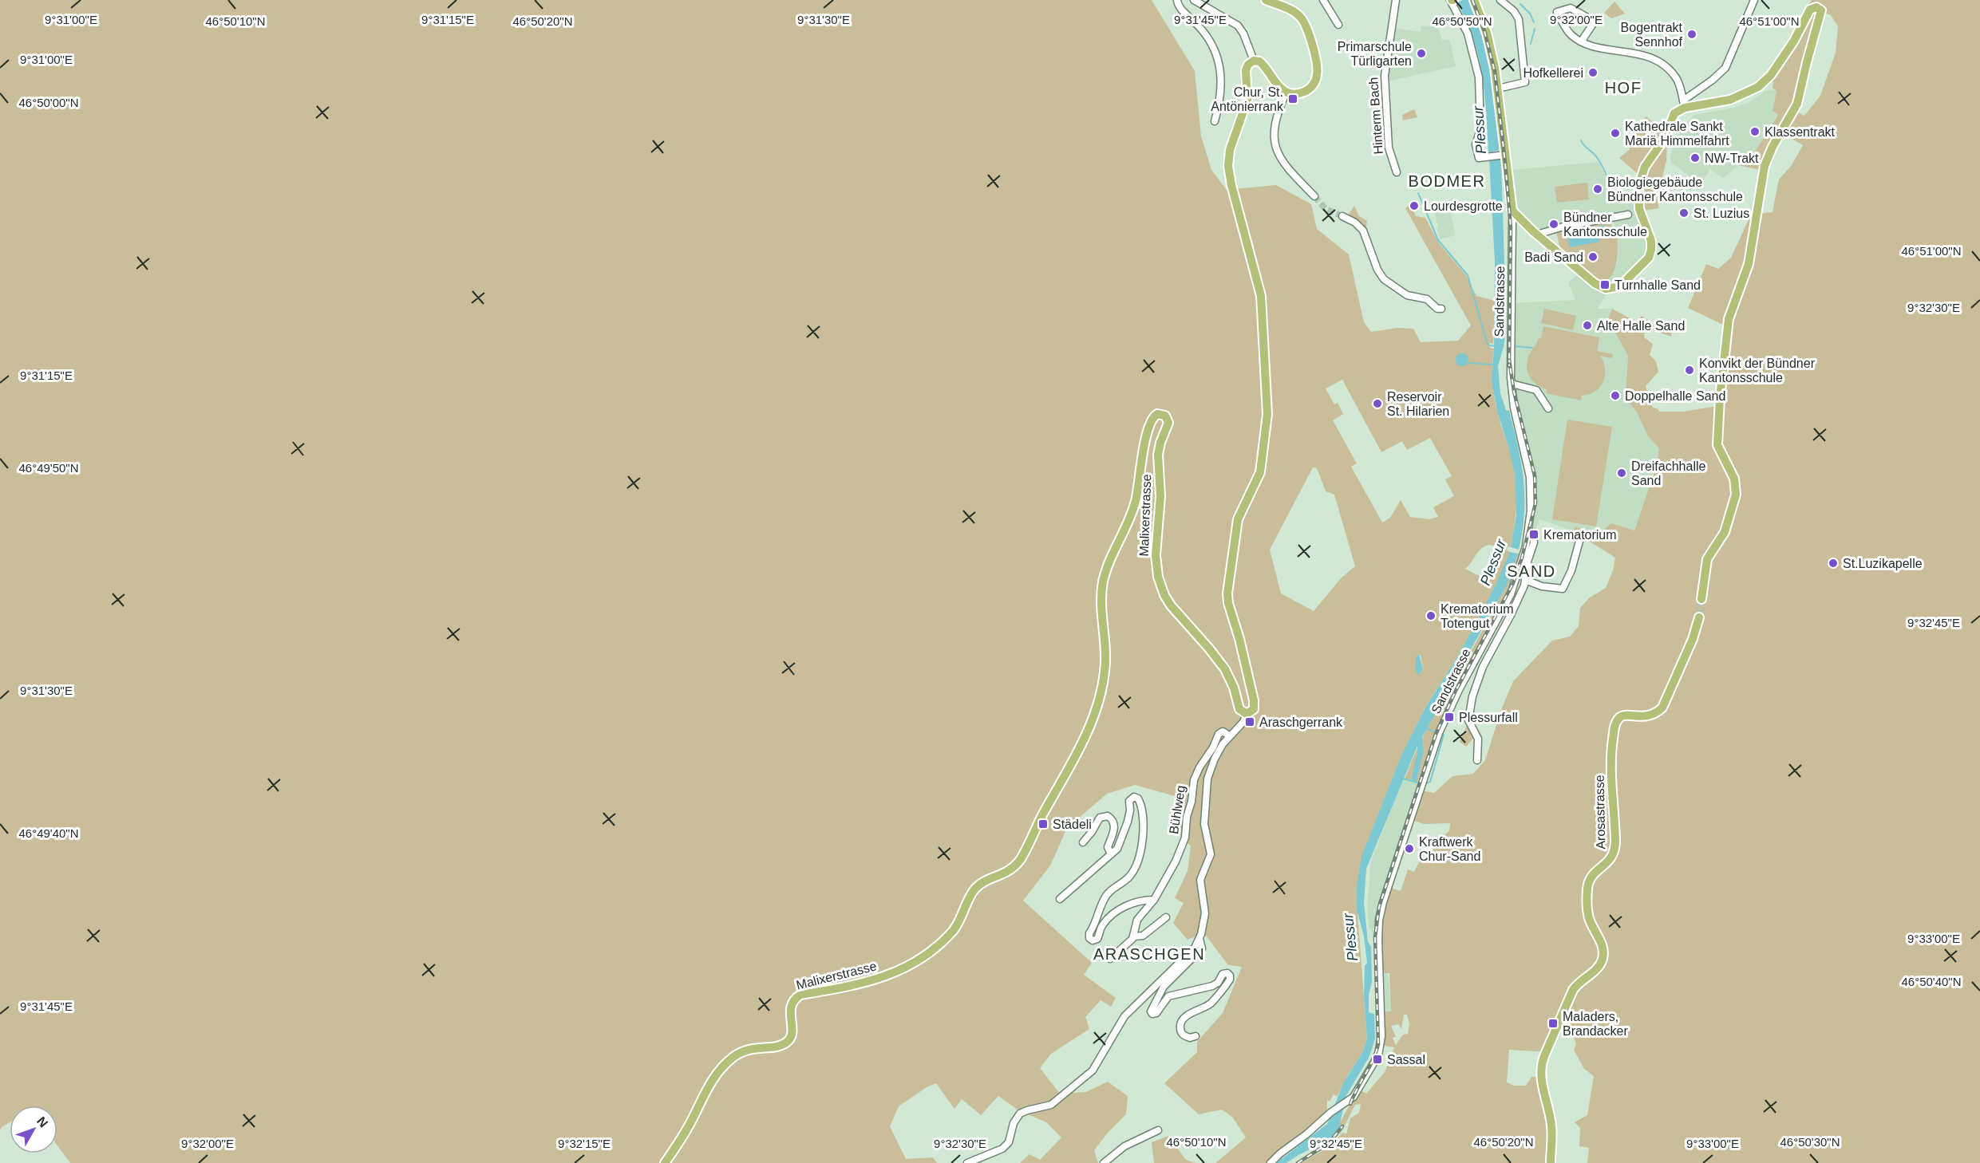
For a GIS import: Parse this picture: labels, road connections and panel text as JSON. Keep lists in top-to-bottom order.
{
  "streets": {
    "main road": ["Malixerstrasse", "Arosastrasse"],
    "street": ["Hinterm Bach", "Sandstrasse", "Bühlweg"]
  },
  "districts": [
    "HOF",
    "BODMER",
    "SAND",
    "ARASCHGEN"
  ],
  "water": ["Plessur"],
  "places": {
    "other": [
      "Bogentrakt Sennhof",
      "Primarschule Türligarten",
      "Hofkellerei",
      "Klassentrakt",
      "Kathedrale Sankt Mariä Himmelfahrt",
      "NW-Trakt",
      "Biologiegebäude Bündner Kantonsschule",
      "Lourdesgrotte",
      "St. Luzius",
      "Bündner Kantonsschule",
      "Badi Sand",
      "Alte Halle Sand",
      "Konvikt der Bündner Kantonsschule",
      "Doppelhalle Sand",
      "Reservoir St. Hilarien",
      "Dreifachhalle Sand",
      "St.Luzikapelle",
      "Krematorium Totengut",
      "Kraftwerk Chur-Sand"
    ],
    "transit": [
      "Chur, St. Antönierrank",
      "Turnhalle Sand",
      "Krematorium",
      "Plessurfall",
      "Araschgerrank",
      "Städeli",
      "Maladers, Brandacker",
      "Sassal"
    ]
  },
  "north": "top right",
  "coordinates": [
    "9°31'00\"E",
    "9°31'15\"E",
    "9°31'30\"E",
    "9°31'45\"E",
    "9°32'00\"E",
    "46°50'10\"N",
    "46°50'20\"N",
    "46°50'50\"N",
    "46°51'00\"N",
    "46°50'00\"N",
    "9°32'30\"E",
    "46°49'50\"N",
    "9°32'45\"E",
    "46°49'40\"N",
    "9°33'00\"E",
    "46°50'40\"N",
    "46°50'30\"N",
    "9°32'15\"E"
  ]
}
